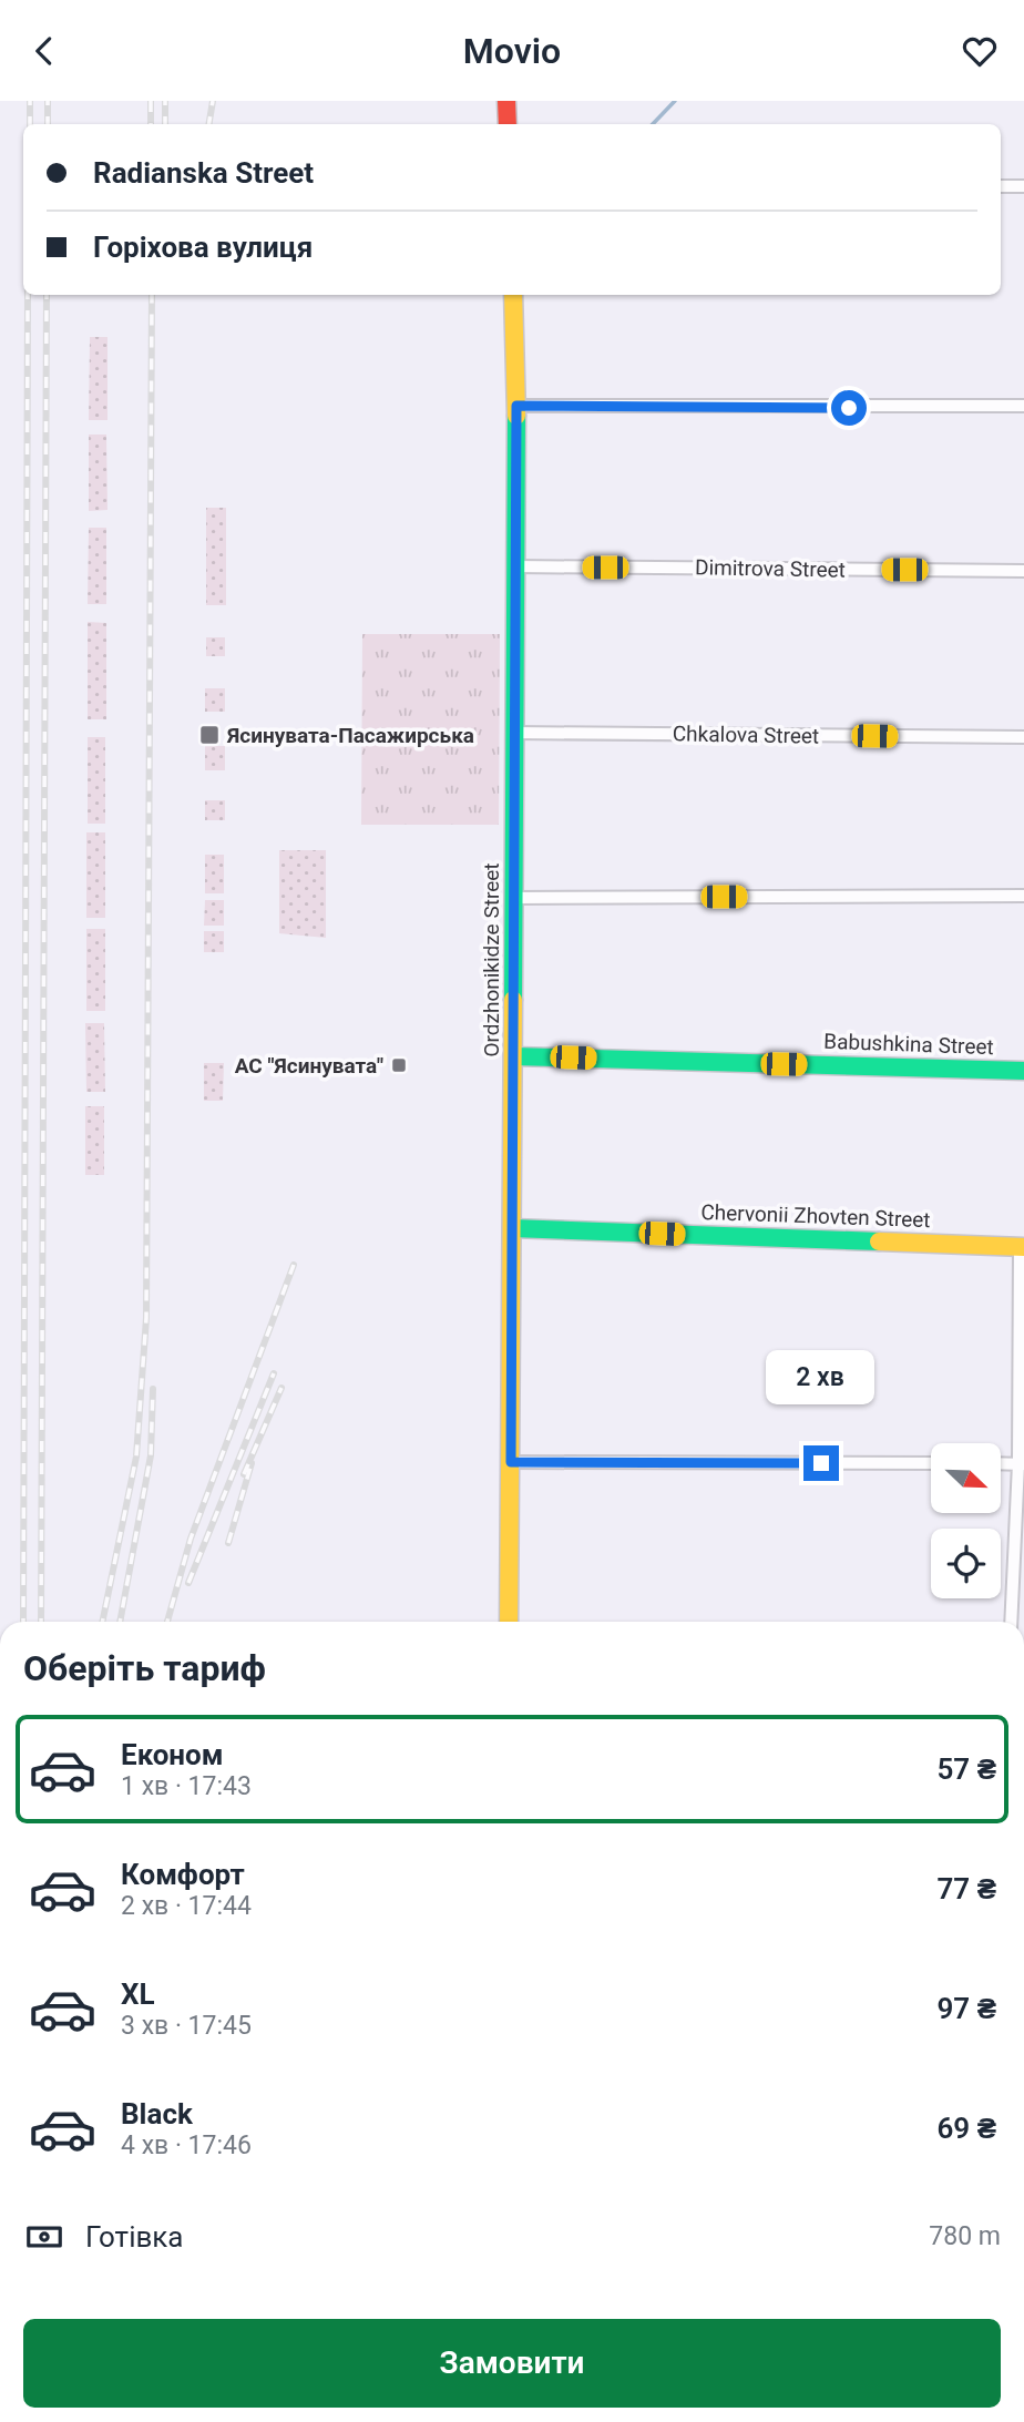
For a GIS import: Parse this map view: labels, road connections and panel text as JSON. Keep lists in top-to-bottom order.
{
  "streets": {
    "main road": ["Ordzhonikidze Street", "Babushkina Street", "Chervonii Zhovten Street"],
    "street": ["Dimitrova Street", "Chkalova Street"]
  },
  "crossings": [
    ["Dimitrova Street", "Ordzhonikidze Street"],
    ["Chkalova Street", "Ordzhonikidze Street"],
    ["Ordzhonikidze Street", "Babushkina Street"],
    ["Ordzhonikidze Street", "Chervonii Zhovten Street"]
  ],
  "places": {
    "transit": ["Ясинувата-Пасажирська", "АС \"Ясинувата\""]
  },
  "north": "bottom right",
  "page": {
    "header": "Movio",
    "banner": ["Radianska Street", "Горіхова вулиця"],
    "bubble": "2 хв",
    "heading": "Оберіть тариф",
    "list": [
      {
        "name": "Економ",
        "note": "1 хв · 17:43",
        "value": "57 ₴"
      },
      {
        "name": "Комфорт",
        "note": "2 хв · 17:44",
        "value": "77 ₴"
      },
      {
        "name": "XL",
        "note": "3 хв · 17:45",
        "value": "97 ₴"
      },
      {
        "name": "Black",
        "note": "4 хв · 17:46",
        "value": "69 ₴"
      }
    ],
    "pay": ["Готівка", "780 m"],
    "buttons": "Замовити"
  }
}
